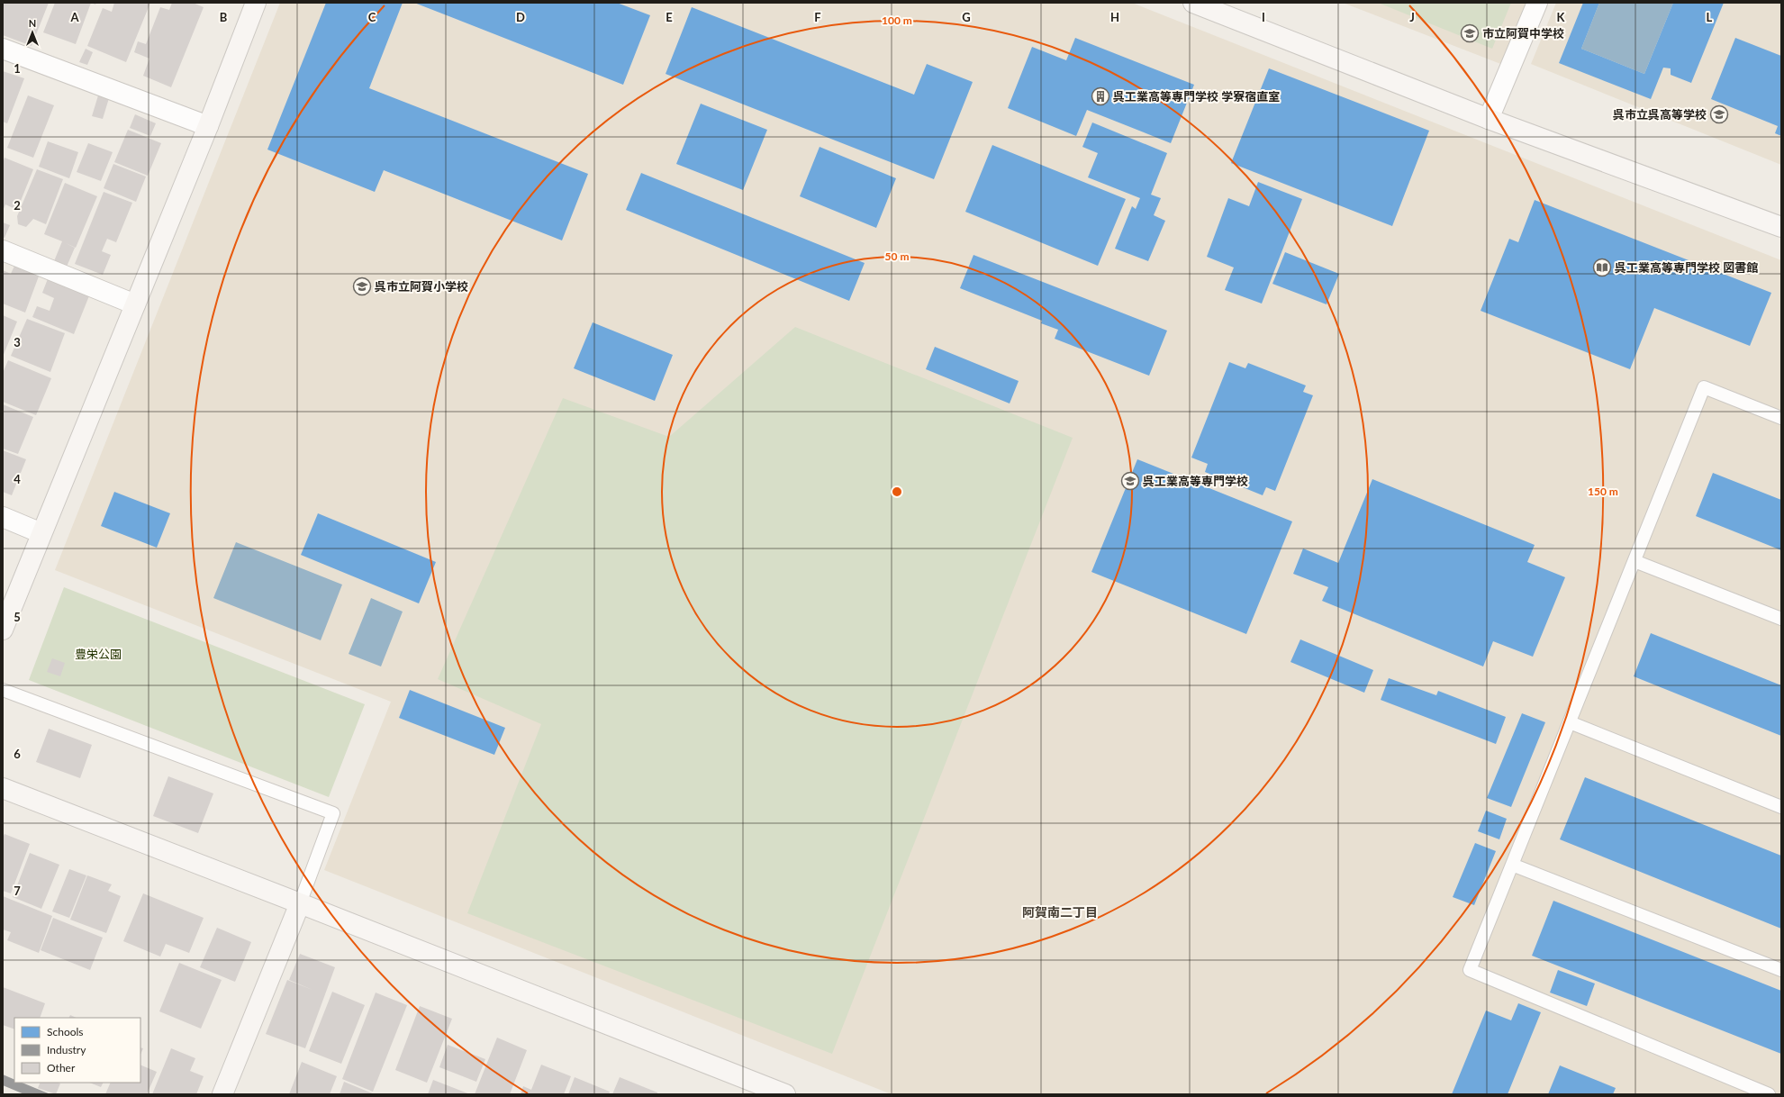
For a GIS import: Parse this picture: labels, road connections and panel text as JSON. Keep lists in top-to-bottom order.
{
  "districts": ["阿賀南二丁目"],
  "parks": ["豊栄公園"],
  "places": {
    "school or university": [
      "市立阿賀中学校",
      "呉市立呉高等学校",
      "呉市立阿賀小学校",
      "呉工業高等専門学校"
    ],
    "building": ["呉工業高等専門学校 学寮宿直室"],
    "library": ["呉工業高等専門学校 図書館"]
  },
  "legend": ["Schools", "Industry", "Other"],
  "north": "top",
  "grid": {
    "columns": [
      "A",
      "B",
      "C",
      "D",
      "E",
      "F",
      "G",
      "H",
      "I",
      "J",
      "K",
      "L"
    ],
    "rows": [
      "1",
      "2",
      "3",
      "4",
      "5",
      "6",
      "7"
    ]
  },
  "rings": ["100 m", "50 m", "150 m"]
}
